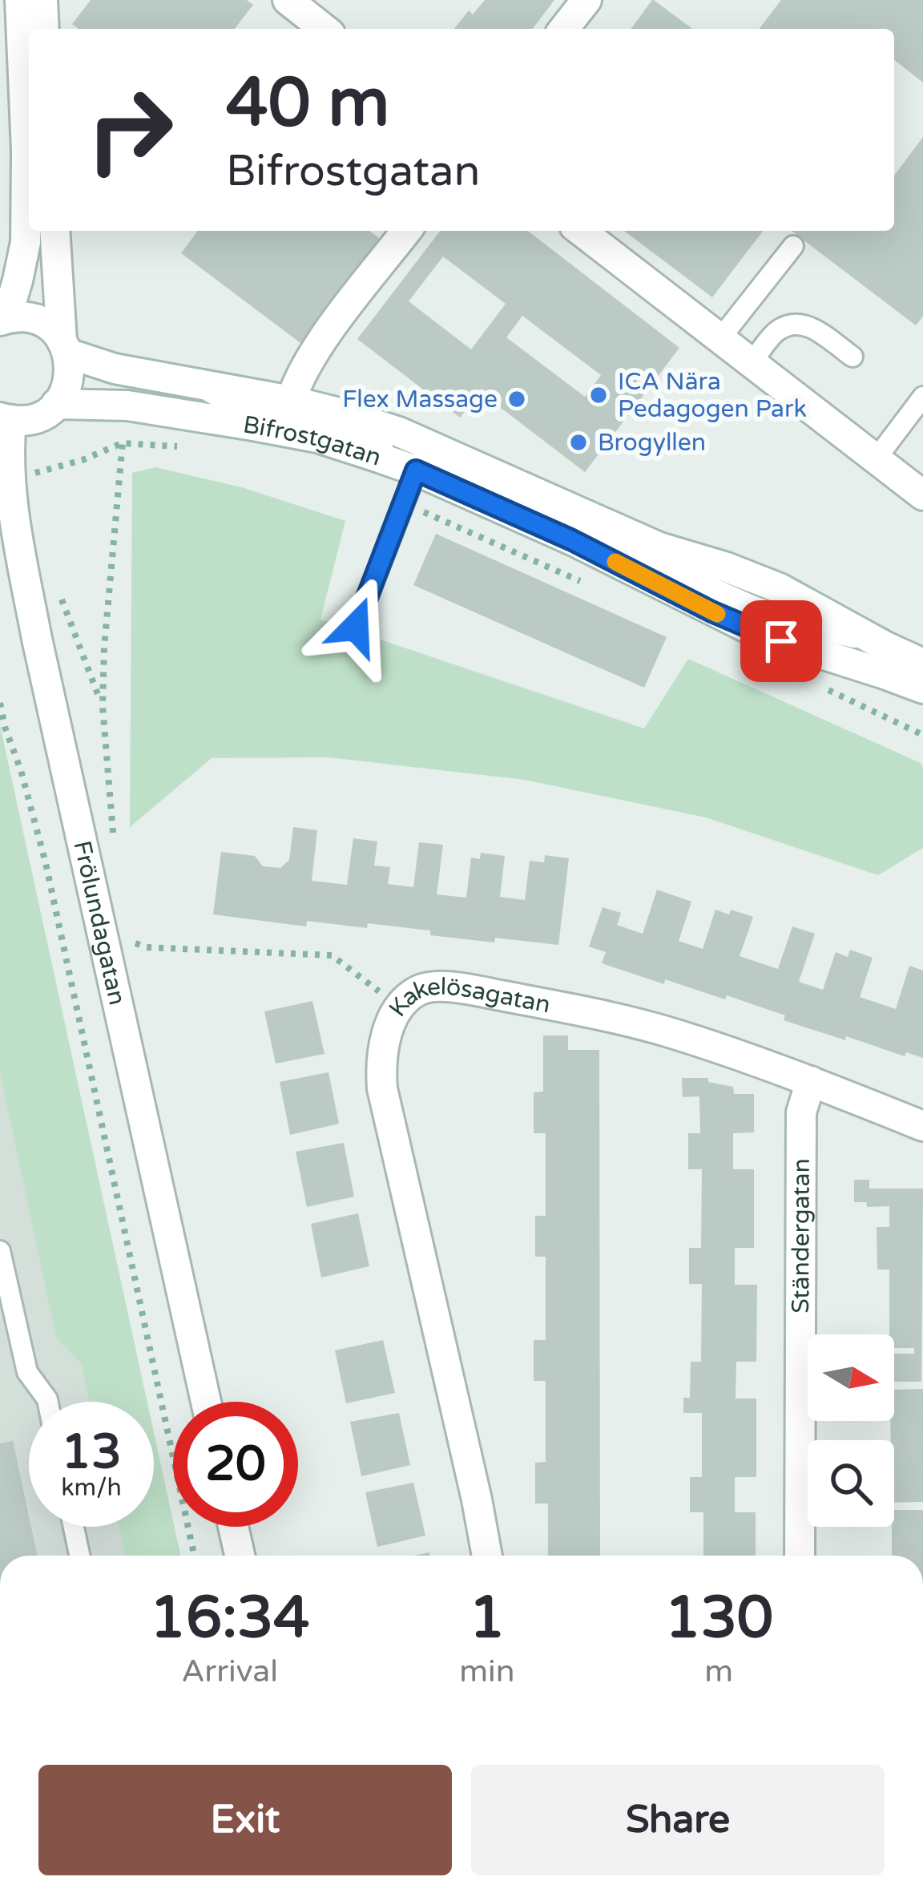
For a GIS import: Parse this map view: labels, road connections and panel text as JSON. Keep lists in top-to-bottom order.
{
  "streets": {
    "street": [
      "Bifrostgatan",
      "Frölundagatan",
      "Kakelösagatan",
      "Ständergatan"
    ]
  },
  "crossings": [
    ["Bifrostgatan", "Frölundagatan"],
    ["Kakelösagatan", "Ständergatan"]
  ],
  "places": ["ICA Nära Pedagogen Park", "Flex Massage", "Brogyllen"],
  "north": "right",
  "page": {
    "turn": ["40 m", "Bifrostgatan"],
    "speed": "13 km/h",
    "limit": "20",
    "eta": [
      "16:34",
      "Arrival",
      "1",
      "min",
      "130",
      "m"
    ],
    "buttons": ["Exit", "Share"]
  }
}
